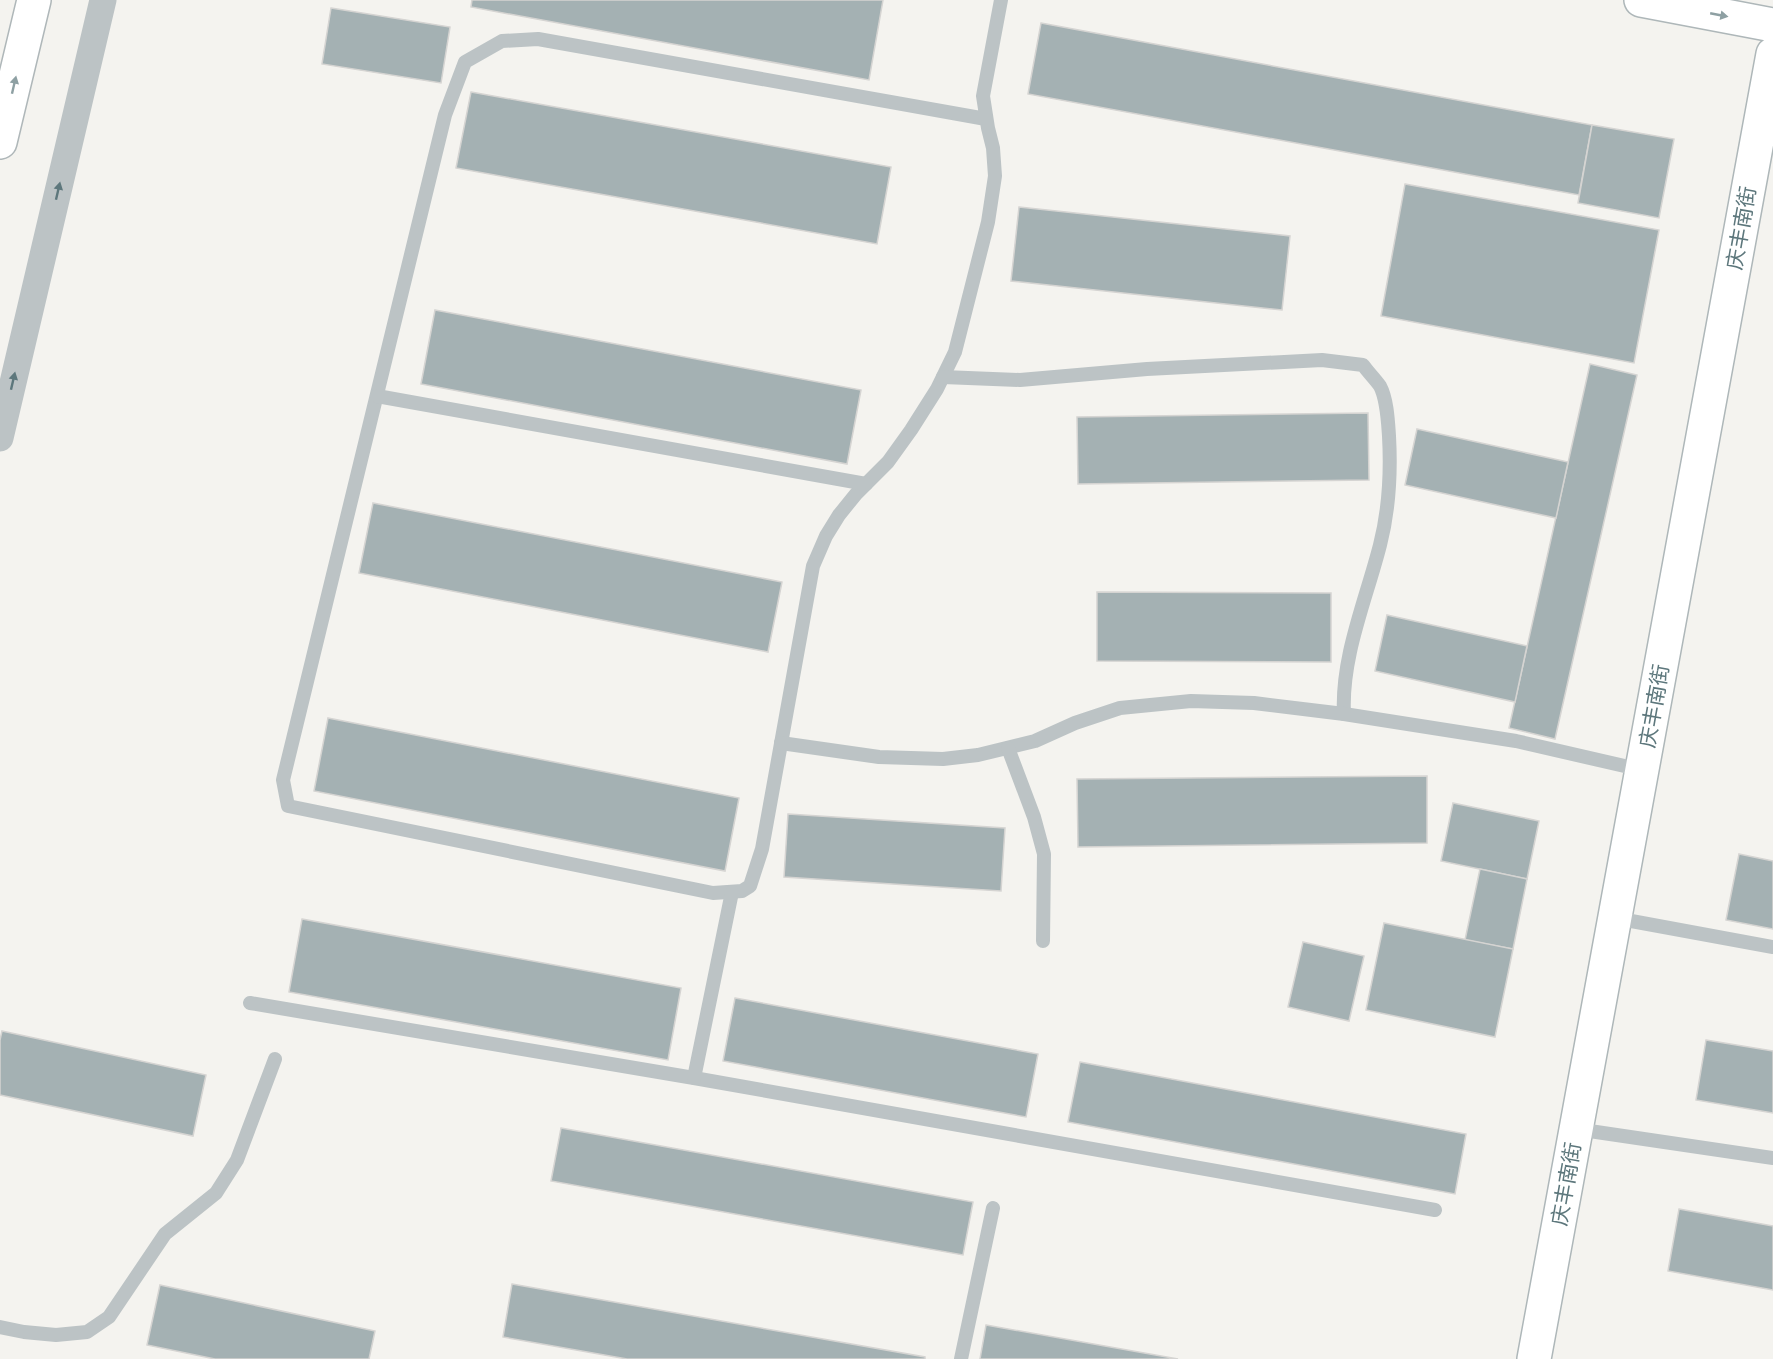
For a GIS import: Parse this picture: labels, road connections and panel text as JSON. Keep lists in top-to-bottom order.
{
  "streets": {
    "street": ["庆丰南街"]
  }
}
